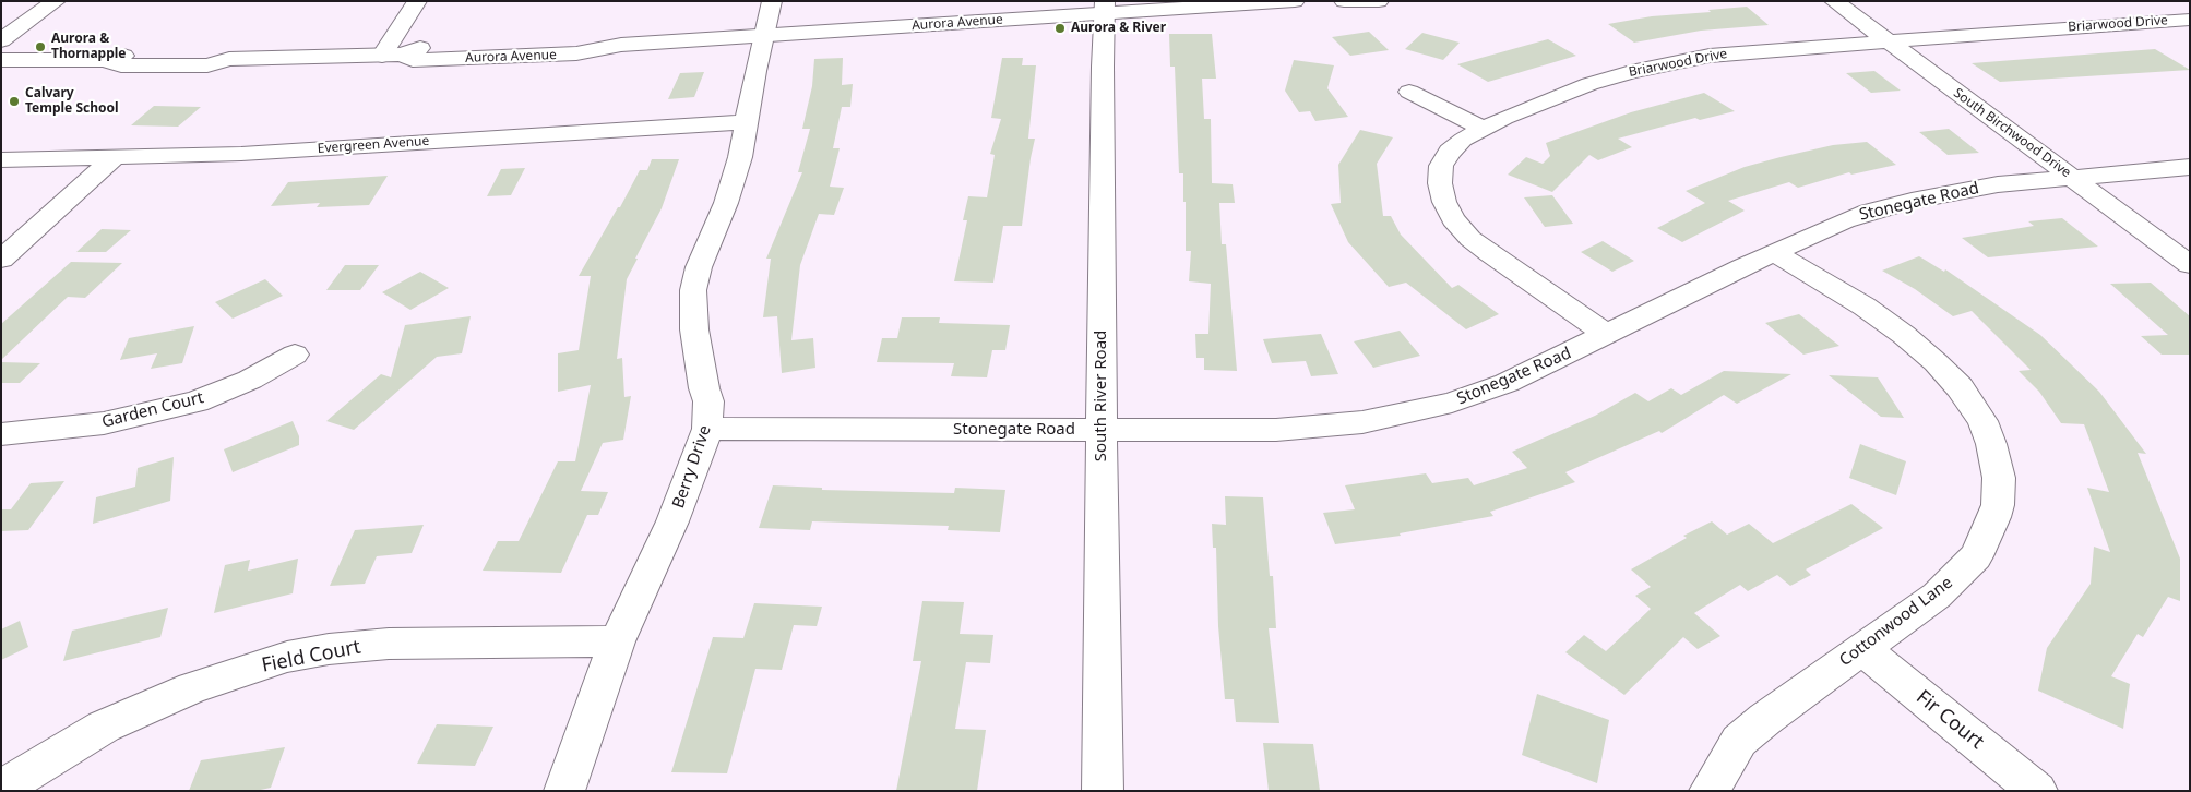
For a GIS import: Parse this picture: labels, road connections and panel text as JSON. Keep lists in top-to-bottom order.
{
  "streets": {
    "street": [
      "Aurora Avenue",
      "Briarwood Drive",
      "South Birchwood Drive",
      "Evergreen Avenue",
      "Stonegate Road",
      "South River Road",
      "Garden Court",
      "Berry Drive",
      "Cottonwood Lane",
      "Field Court",
      "Fir Court"
    ]
  },
  "crossings": [
    ["Aurora Avenue", "South River Road"],
    ["Aurora Avenue", "Berry Drive"],
    ["Briarwood Drive", "South Birchwood Drive"],
    ["Briarwood Drive", "Stonegate Road"],
    ["South Birchwood Drive", "Stonegate Road"],
    ["Evergreen Avenue", "Berry Drive"],
    ["Stonegate Road", "South River Road"],
    ["Stonegate Road", "Berry Drive"],
    ["Stonegate Road", "Cottonwood Lane"],
    ["Berry Drive", "Field Court"],
    ["Cottonwood Lane", "Fir Court"]
  ],
  "places": ["Aurora & River", "Aurora & Thornapple", "Calvary Temple School"]
}
